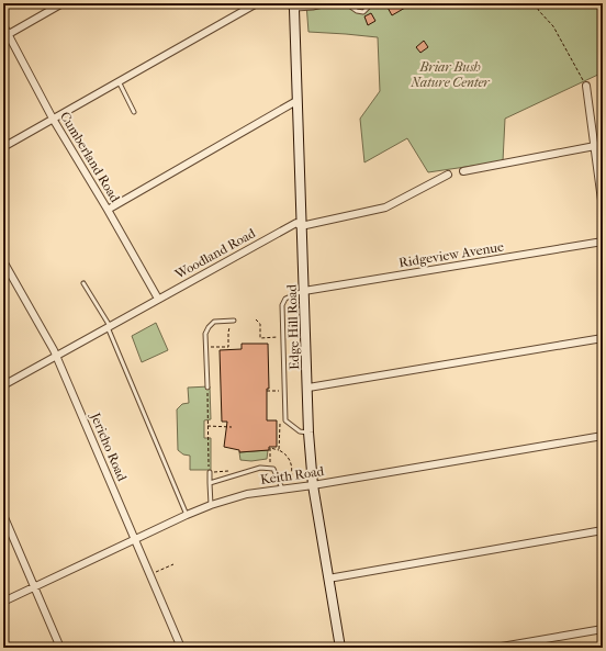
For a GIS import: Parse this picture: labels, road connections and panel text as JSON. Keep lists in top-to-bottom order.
{
  "streets": {
    "street": [
      "Cumberland Road",
      "Woodland Road",
      "Ridgeview Avenue",
      "Edge Hill Road",
      "Jericho Road",
      "Keith Road"
    ]
  },
  "crossings": [
    ["Cumberland Road", "Woodland Road"],
    ["Woodland Road", "Edge Hill Road"],
    ["Woodland Road", "Jericho Road"],
    ["Ridgeview Avenue", "Edge Hill Road"],
    ["Edge Hill Road", "Keith Road"],
    ["Jericho Road", "Keith Road"]
  ],
  "parks": ["Briar Bush Nature Center"]
}
